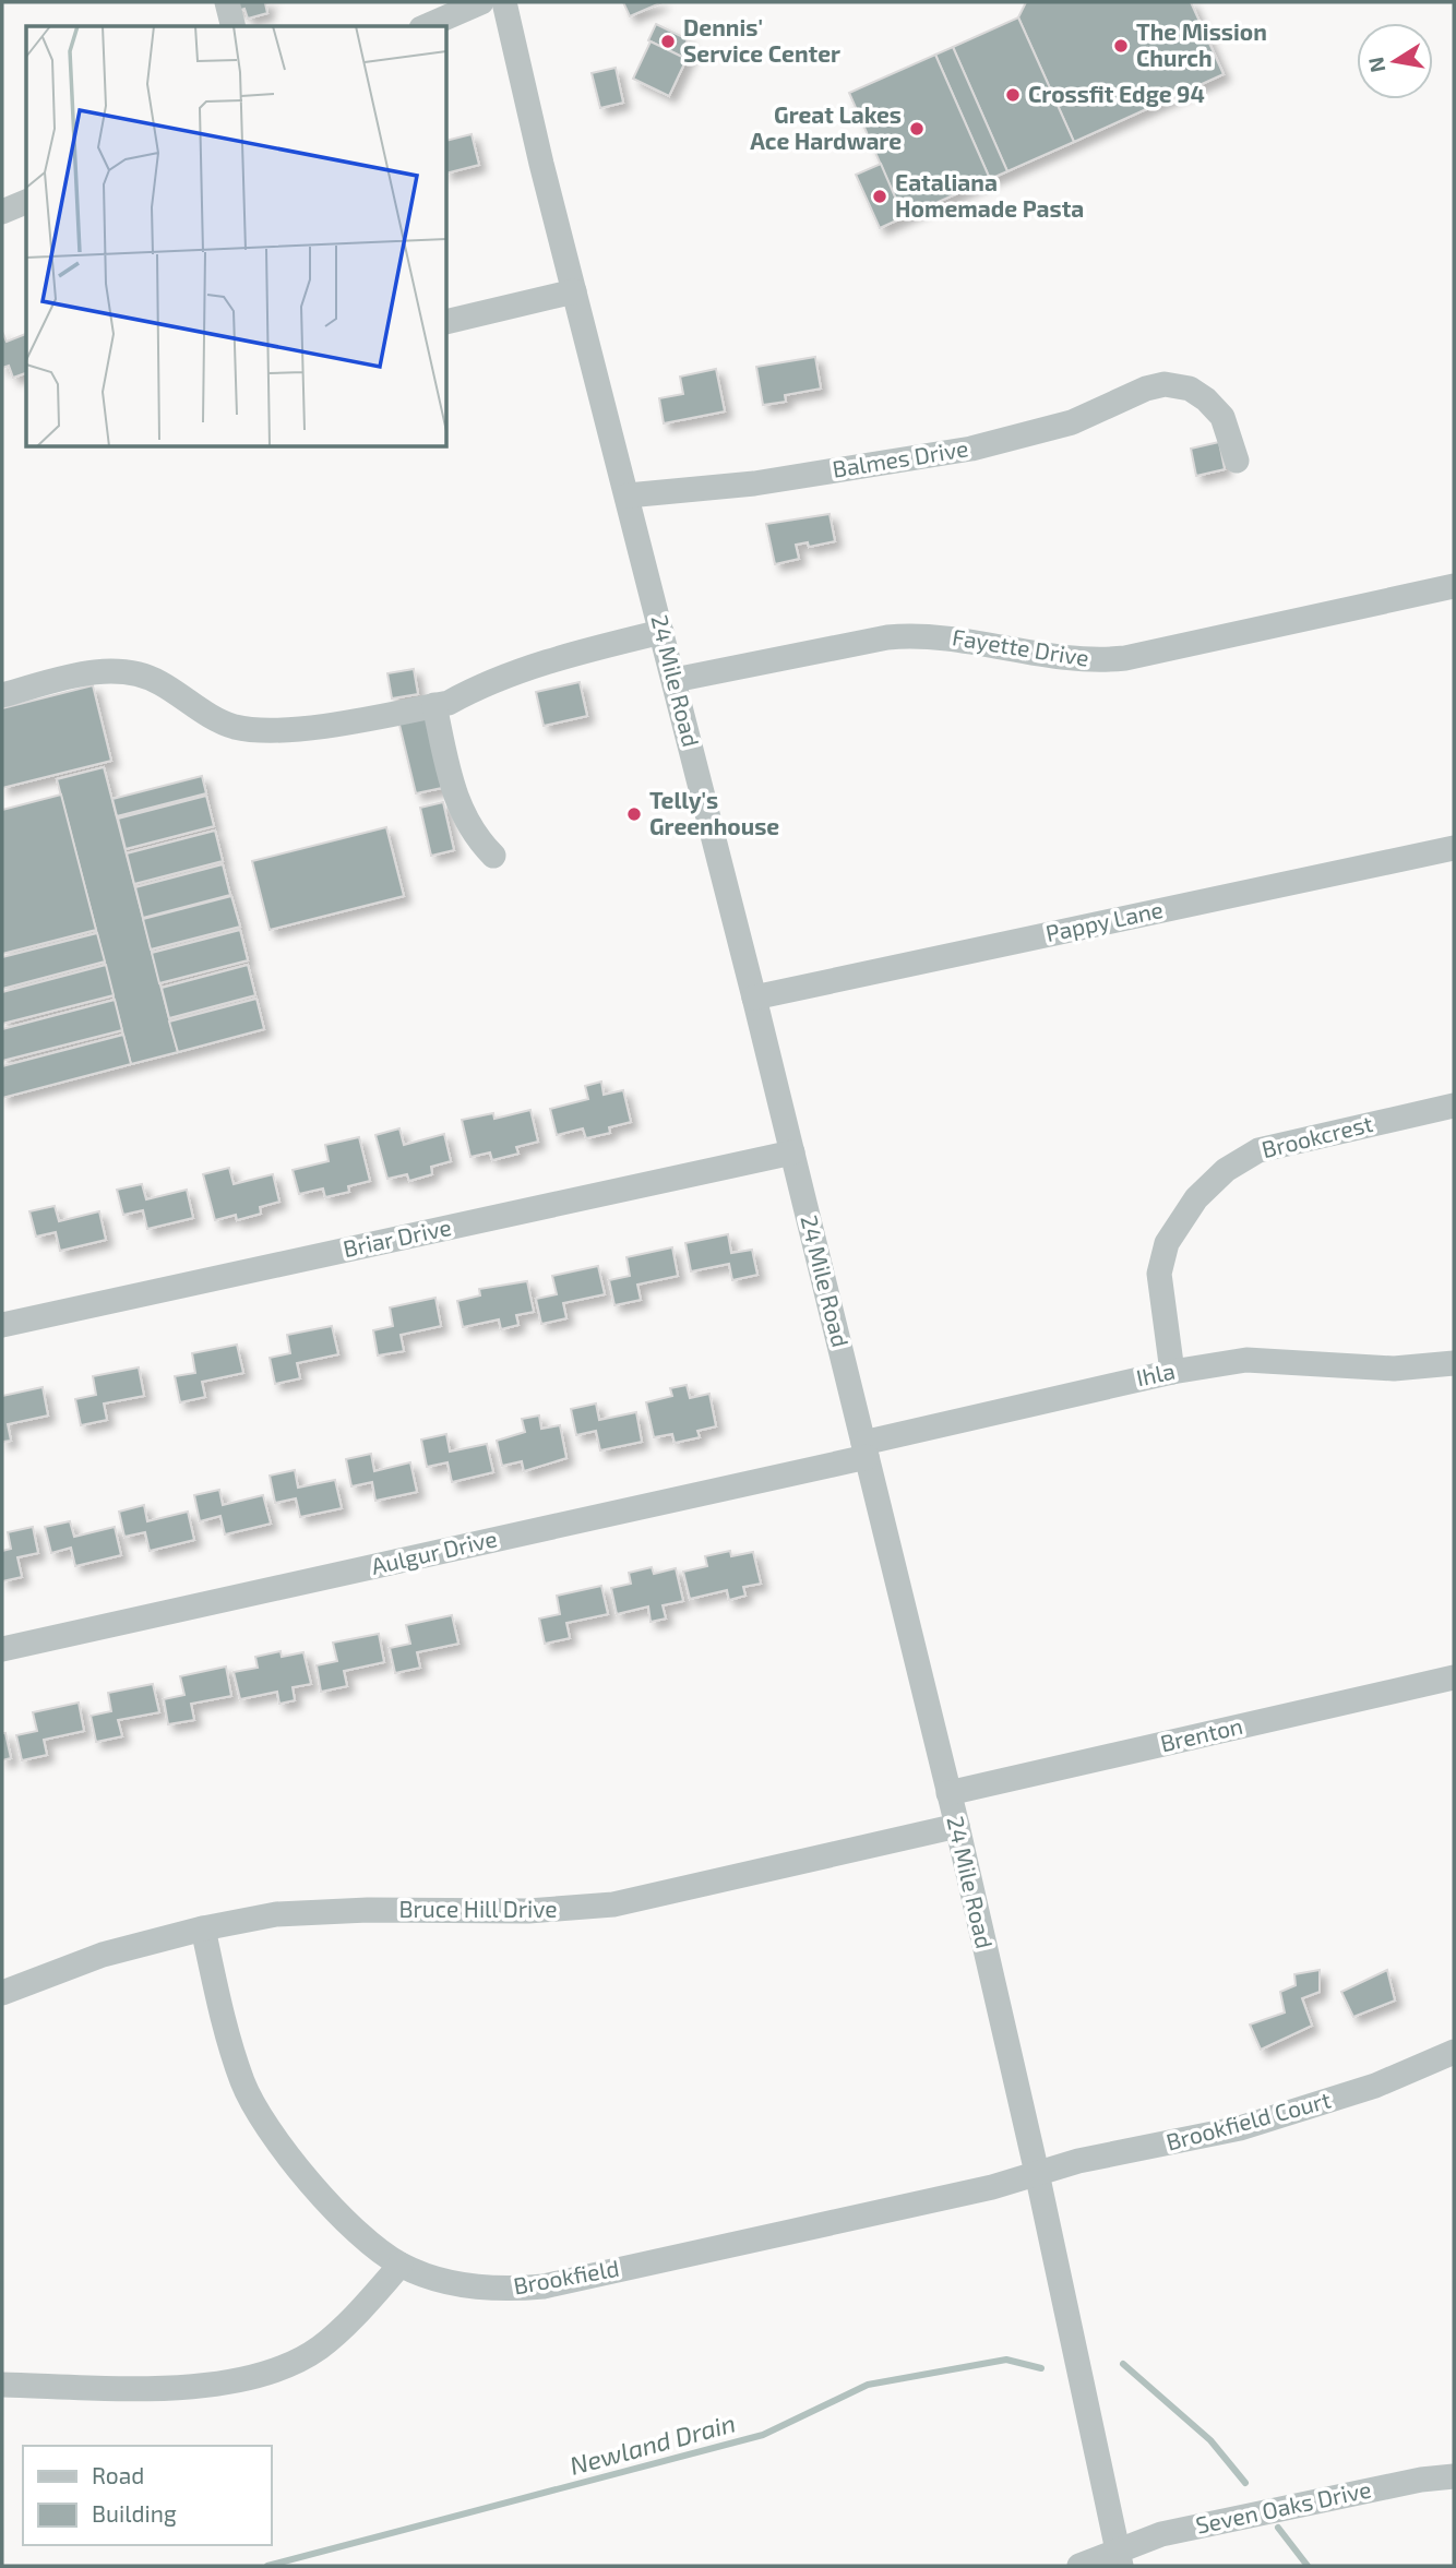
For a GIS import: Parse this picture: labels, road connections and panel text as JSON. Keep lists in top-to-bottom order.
{
  "streets": {
    "street": [
      "Balmes Drive",
      "Fayette Drive",
      "24 Mile Road",
      "Pappy Lane",
      "Brookcrest",
      "Briar Drive",
      "Ihla",
      "Aulgur Drive",
      "Brenton",
      "Bruce Hill Drive",
      "Brookfield Court",
      "Brookfield",
      "Seven Oaks Drive"
    ]
  },
  "crossings": [
    ["Balmes Drive", "24 Mile Road"],
    ["Fayette Drive", "24 Mile Road"],
    ["24 Mile Road", "Pappy Lane"],
    ["24 Mile Road", "Briar Drive"],
    ["24 Mile Road", "Ihla"],
    ["24 Mile Road", "Aulgur Drive"],
    ["24 Mile Road", "Brenton"],
    ["24 Mile Road", "Bruce Hill Drive"],
    ["24 Mile Road", "Brookfield Court"],
    ["24 Mile Road", "Brookfield"],
    ["24 Mile Road", "Seven Oaks Drive"],
    ["Brookcrest", "Ihla"],
    ["Ihla", "Aulgur Drive"],
    ["Bruce Hill Drive", "Brookfield"],
    ["Brookfield Court", "Brookfield"]
  ],
  "water": ["Newland Drain"],
  "places": [
    "Dennis' Service Center",
    "The Mission Church",
    "Crossfit Edge 94",
    "Great Lakes Ace Hardware",
    "Eataliana Homemade Pasta",
    "Telly's Greenhouse"
  ],
  "legend": ["Road", "Building"],
  "north": "left"
}
